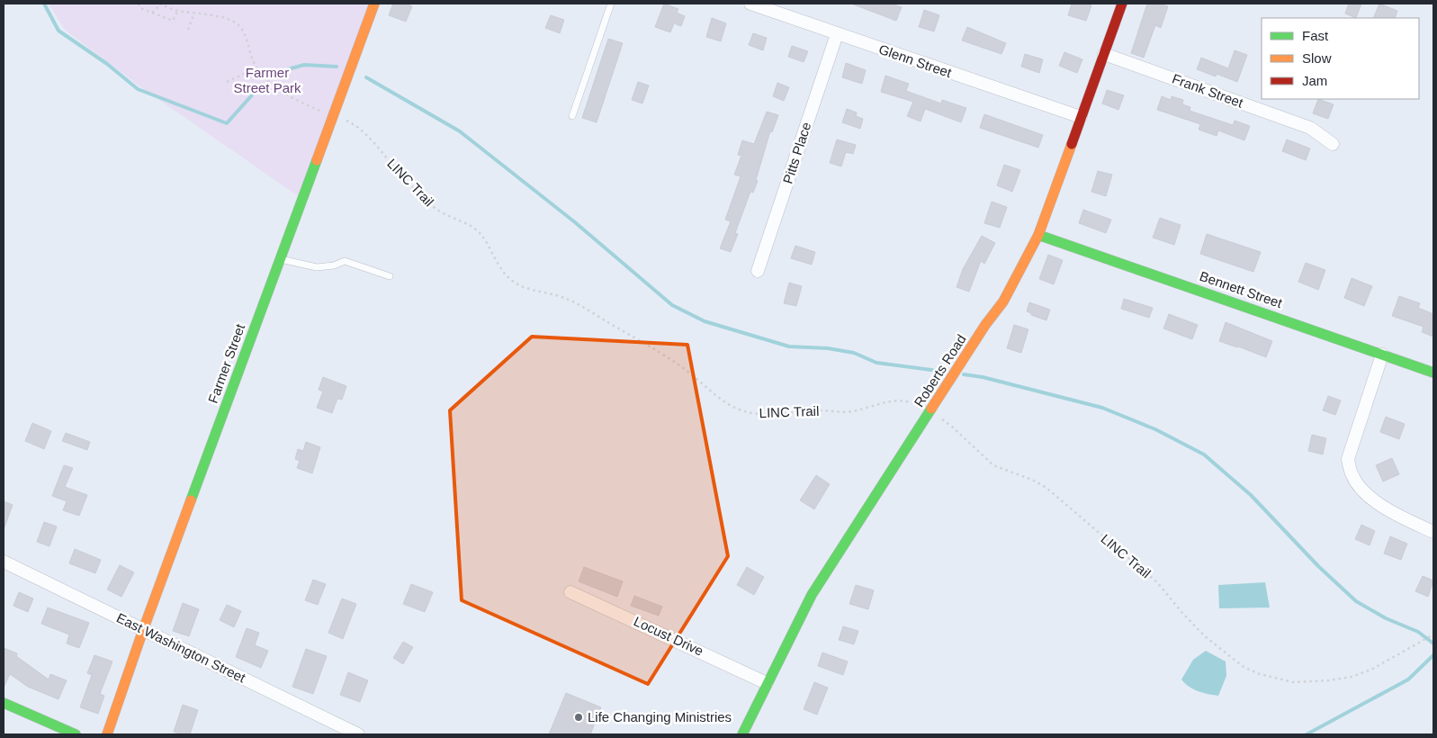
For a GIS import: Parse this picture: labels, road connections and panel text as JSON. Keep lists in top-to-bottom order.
{
  "streets": {
    "street": [
      "Glenn Street",
      "Frank Street",
      "Pitts Place",
      "Bennett Street",
      "Farmer Street",
      "Roberts Road",
      "Locust Drive",
      "East Washington Street"
    ],
    "path": ["LINC Trail"]
  },
  "crossings": [
    ["Glenn Street", "Pitts Place"],
    ["Glenn Street", "Roberts Road"],
    ["Frank Street", "Roberts Road"],
    ["LINC Trail", "Farmer Street"],
    ["LINC Trail", "Roberts Road"],
    ["Bennett Street", "Roberts Road"],
    ["Farmer Street", "East Washington Street"],
    ["Roberts Road", "Locust Drive"]
  ],
  "parks": ["Farmer Street Park"],
  "places": ["Life Changing Ministries"],
  "legend": ["Fast", "Slow", "Jam"]
}
